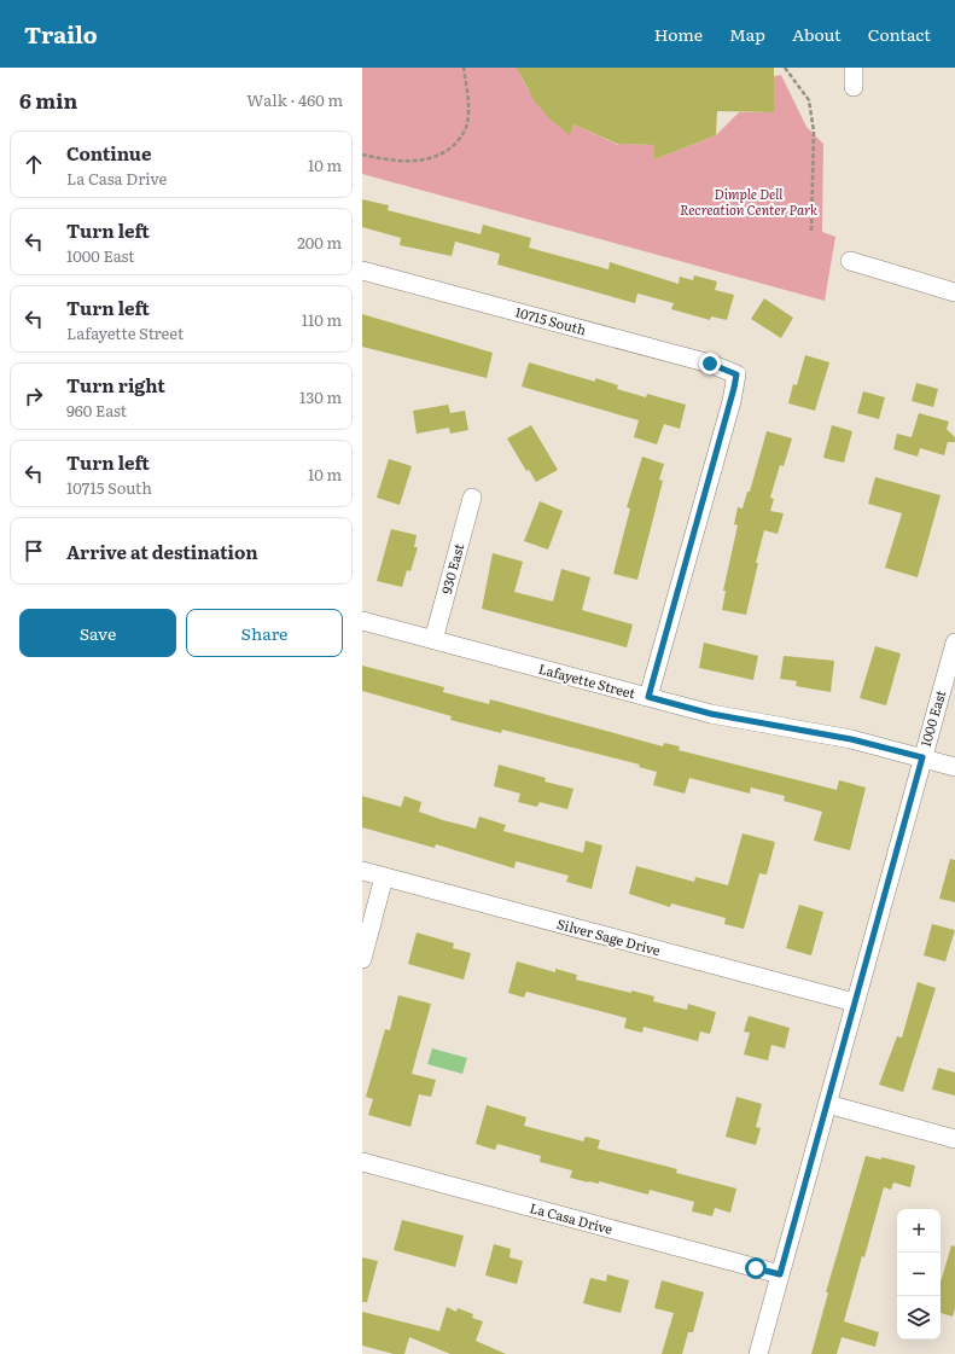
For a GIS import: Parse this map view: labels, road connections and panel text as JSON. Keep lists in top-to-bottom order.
{
  "streets": {
    "street": [
      "10715 South",
      "930 East",
      "Lafayette Street",
      "1000 East",
      "Silver Sage Drive",
      "La Casa Drive"
    ]
  },
  "crossings": [
    ["10715 South", "Lafayette Street"],
    ["930 East", "Lafayette Street"],
    ["Lafayette Street", "1000 East"],
    ["1000 East", "Silver Sage Drive"],
    ["1000 East", "La Casa Drive"]
  ],
  "parks": ["Dimple Dell Recreation Center Park"],
  "page": {
    "header": "Trailo",
    "nav": [
      "Home",
      "Map",
      "About",
      "Contact"
    ],
    "heading": ["6 min", "Walk · 460 m"],
    "list": [
      ["Continue", "La Casa Drive", "10 m"],
      ["Turn left", "1000 East", "200 m"],
      ["Turn left", "Lafayette Street", "110 m"],
      ["Turn right", "960 East", "130 m"],
      ["Turn left", "10715 South", "10 m"],
      "Arrive at destination"
    ],
    "buttons": ["Save", "Share"],
    "map_buttons": ["+", "−"]
  }
}
